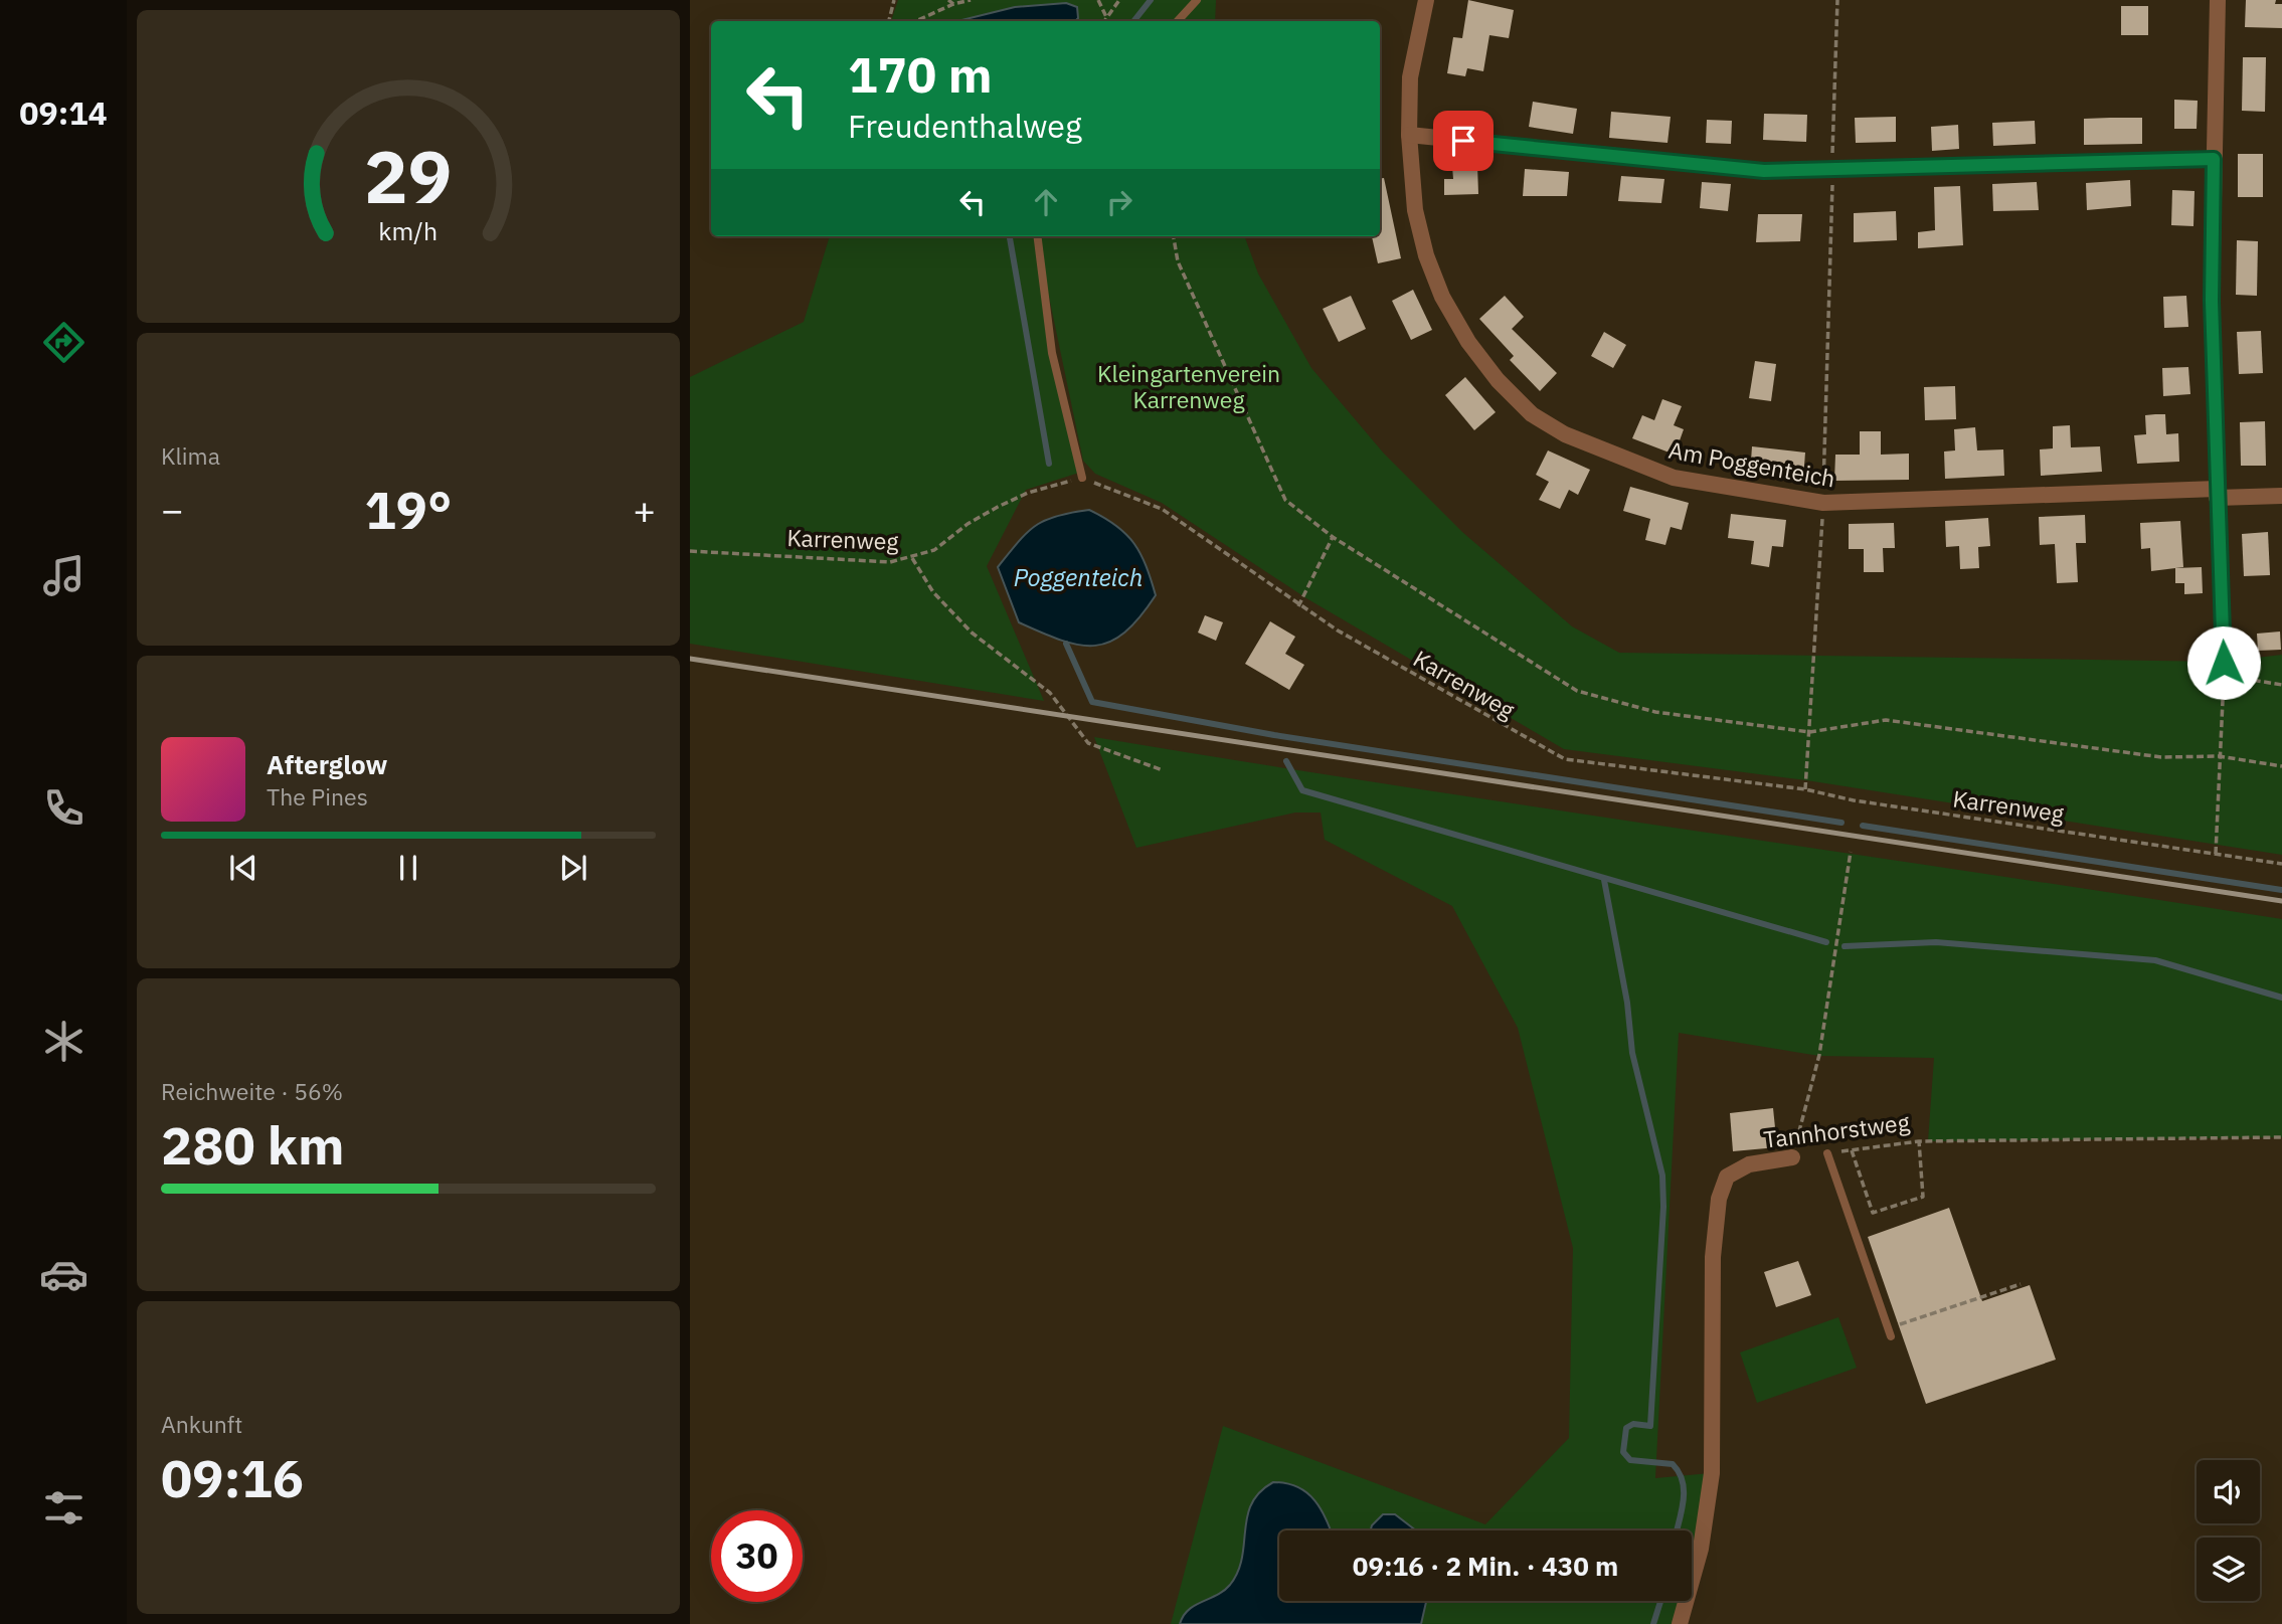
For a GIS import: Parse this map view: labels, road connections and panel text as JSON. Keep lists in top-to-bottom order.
{
  "streets": {
    "street": ["Am Poggenteich", "Tannhorstweg"],
    "path": ["Karrenweg"]
  },
  "water": ["Poggenteich"],
  "parks": ["Kleingartenverein Karrenweg"],
  "page": {
    "tabs": "09:14",
    "turn": ["170 m", "Freudenthalweg"],
    "tile": [
      "Klima",
      ["Reichweite · 56%", "280 km"],
      ["Ankunft", "09:16"]
    ],
    "heat": ["−", "19°", "+"],
    "song": ["Afterglow", "The Pines"],
    "limit": "30",
    "trip": "09:16 · 2 Min. · 430 m",
    "gauge": ["29", "km/h"]
  }
}
